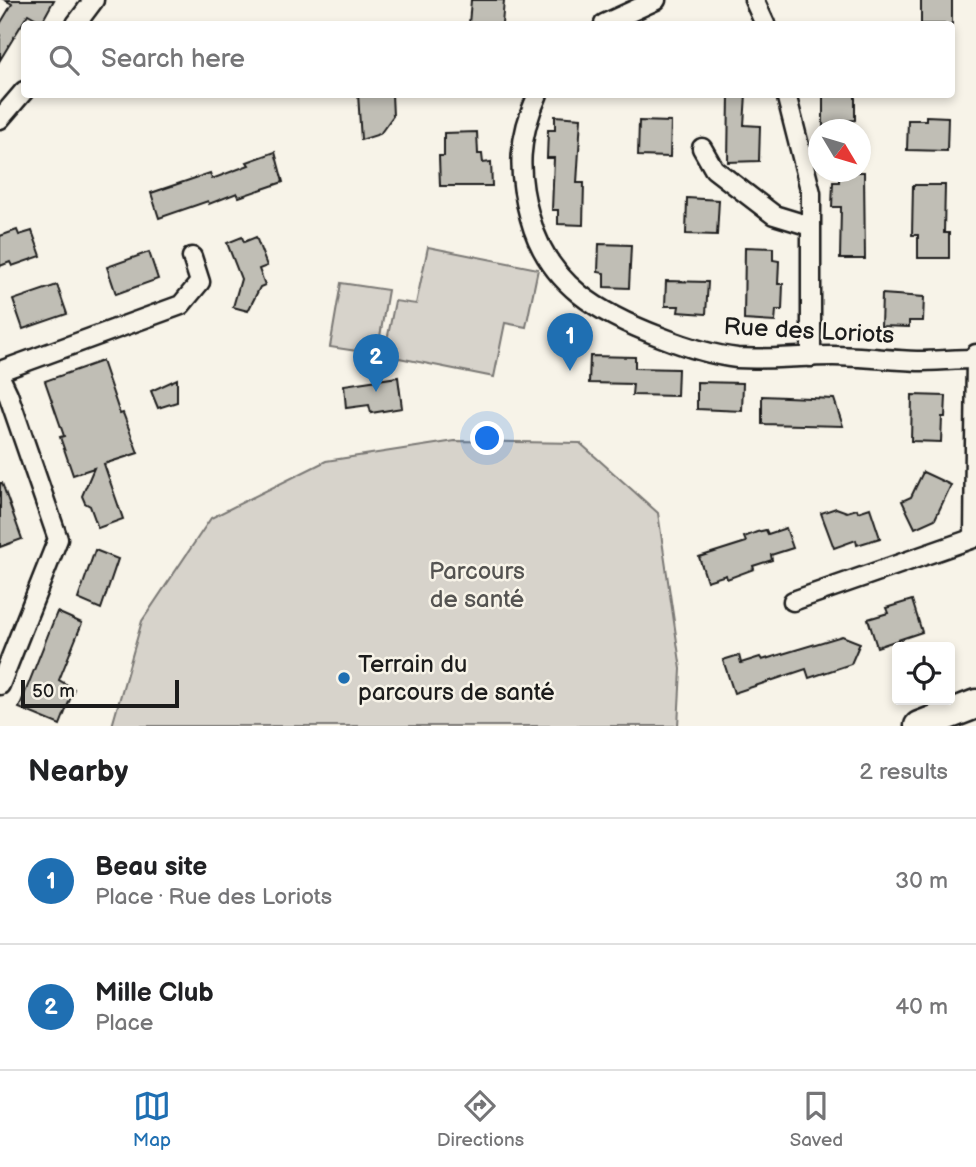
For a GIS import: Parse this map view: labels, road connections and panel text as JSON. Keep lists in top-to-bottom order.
{
  "streets": {
    "street": ["Rue des Loriots"]
  },
  "parks": ["Parcours de santé"],
  "places": ["Terrain du parcours de santé"],
  "scale_bar": "50 m",
  "north": "bottom right",
  "page": {
    "search": "Search here",
    "pins": ["1", "2"],
    "scale": "50 m",
    "heading": ["Nearby", "2 results"],
    "list": [
      {
        "mark": "1",
        "name": "Beau site",
        "note": "Place · Rue des Loriots",
        "value": "30 m"
      },
      {
        "mark": "2",
        "name": "Mille Club",
        "note": "Place",
        "value": "40 m"
      }
    ],
    "nav": ["Map", "Directions", "Saved"]
  }
}
